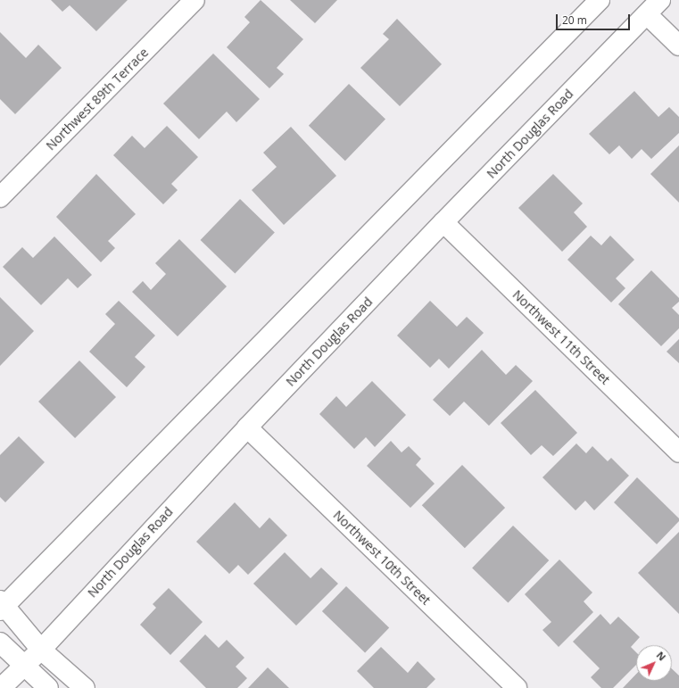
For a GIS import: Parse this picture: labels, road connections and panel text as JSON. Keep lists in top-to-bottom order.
{
  "streets": {
    "main road": [
      "Northwest 89th Terrace",
      "North Douglas Road",
      "Northwest 11th Street",
      "Northwest 10th Street"
    ]
  },
  "crossings": [
    ["North Douglas Road", "Northwest 11th Street"],
    ["North Douglas Road", "Northwest 10th Street"]
  ],
  "scale_bar": "20 m",
  "north": "top right"
}
